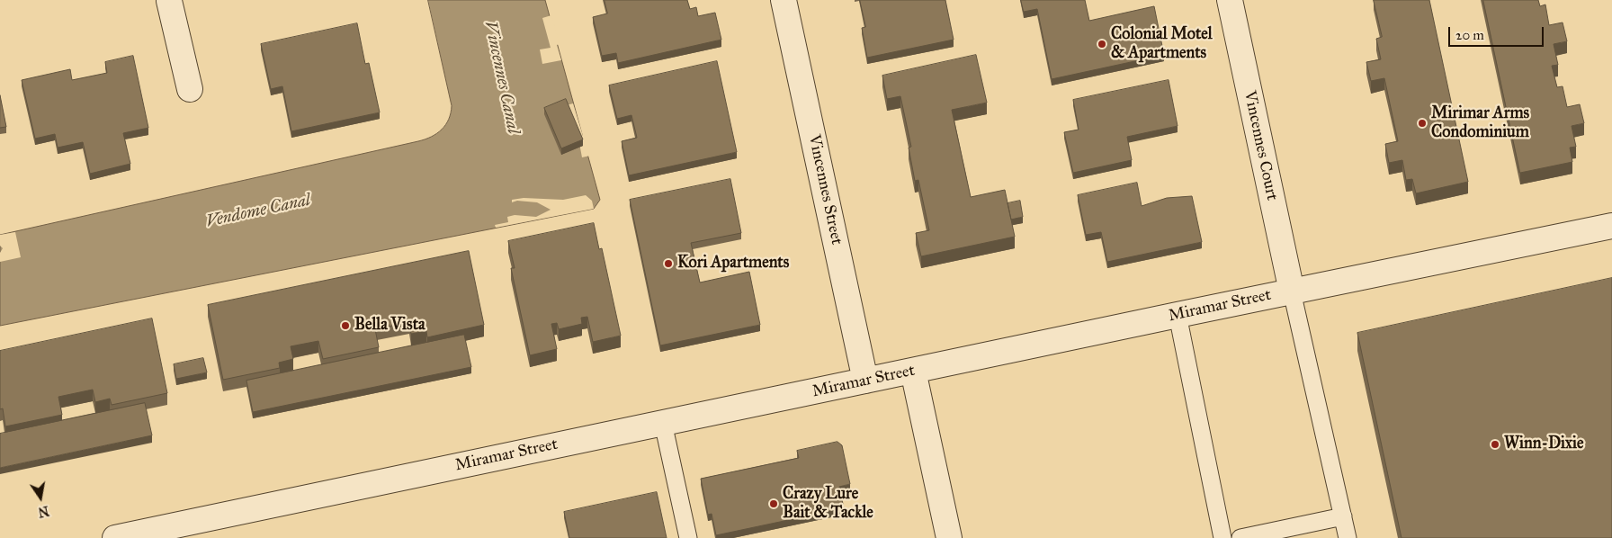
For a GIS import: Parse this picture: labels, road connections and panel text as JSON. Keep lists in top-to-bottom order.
{
  "streets": {
    "street": ["Vincennes Court", "Vincennes Street", "Miramar Street"]
  },
  "crossings": [
    ["Vincennes Court", "Miramar Street"],
    ["Vincennes Street", "Miramar Street"]
  ],
  "water": ["Vincennes Canal", "Vendome Canal"],
  "places": [
    "Colonial Motel & Apartments",
    "Mirimar Arms Condominium",
    "Kori Apartments",
    "Bella Vista",
    "Winn-Dixie",
    "Crazy Lure Bait & Tackle"
  ],
  "scale_bar": "20 m",
  "north": "bottom"
}
